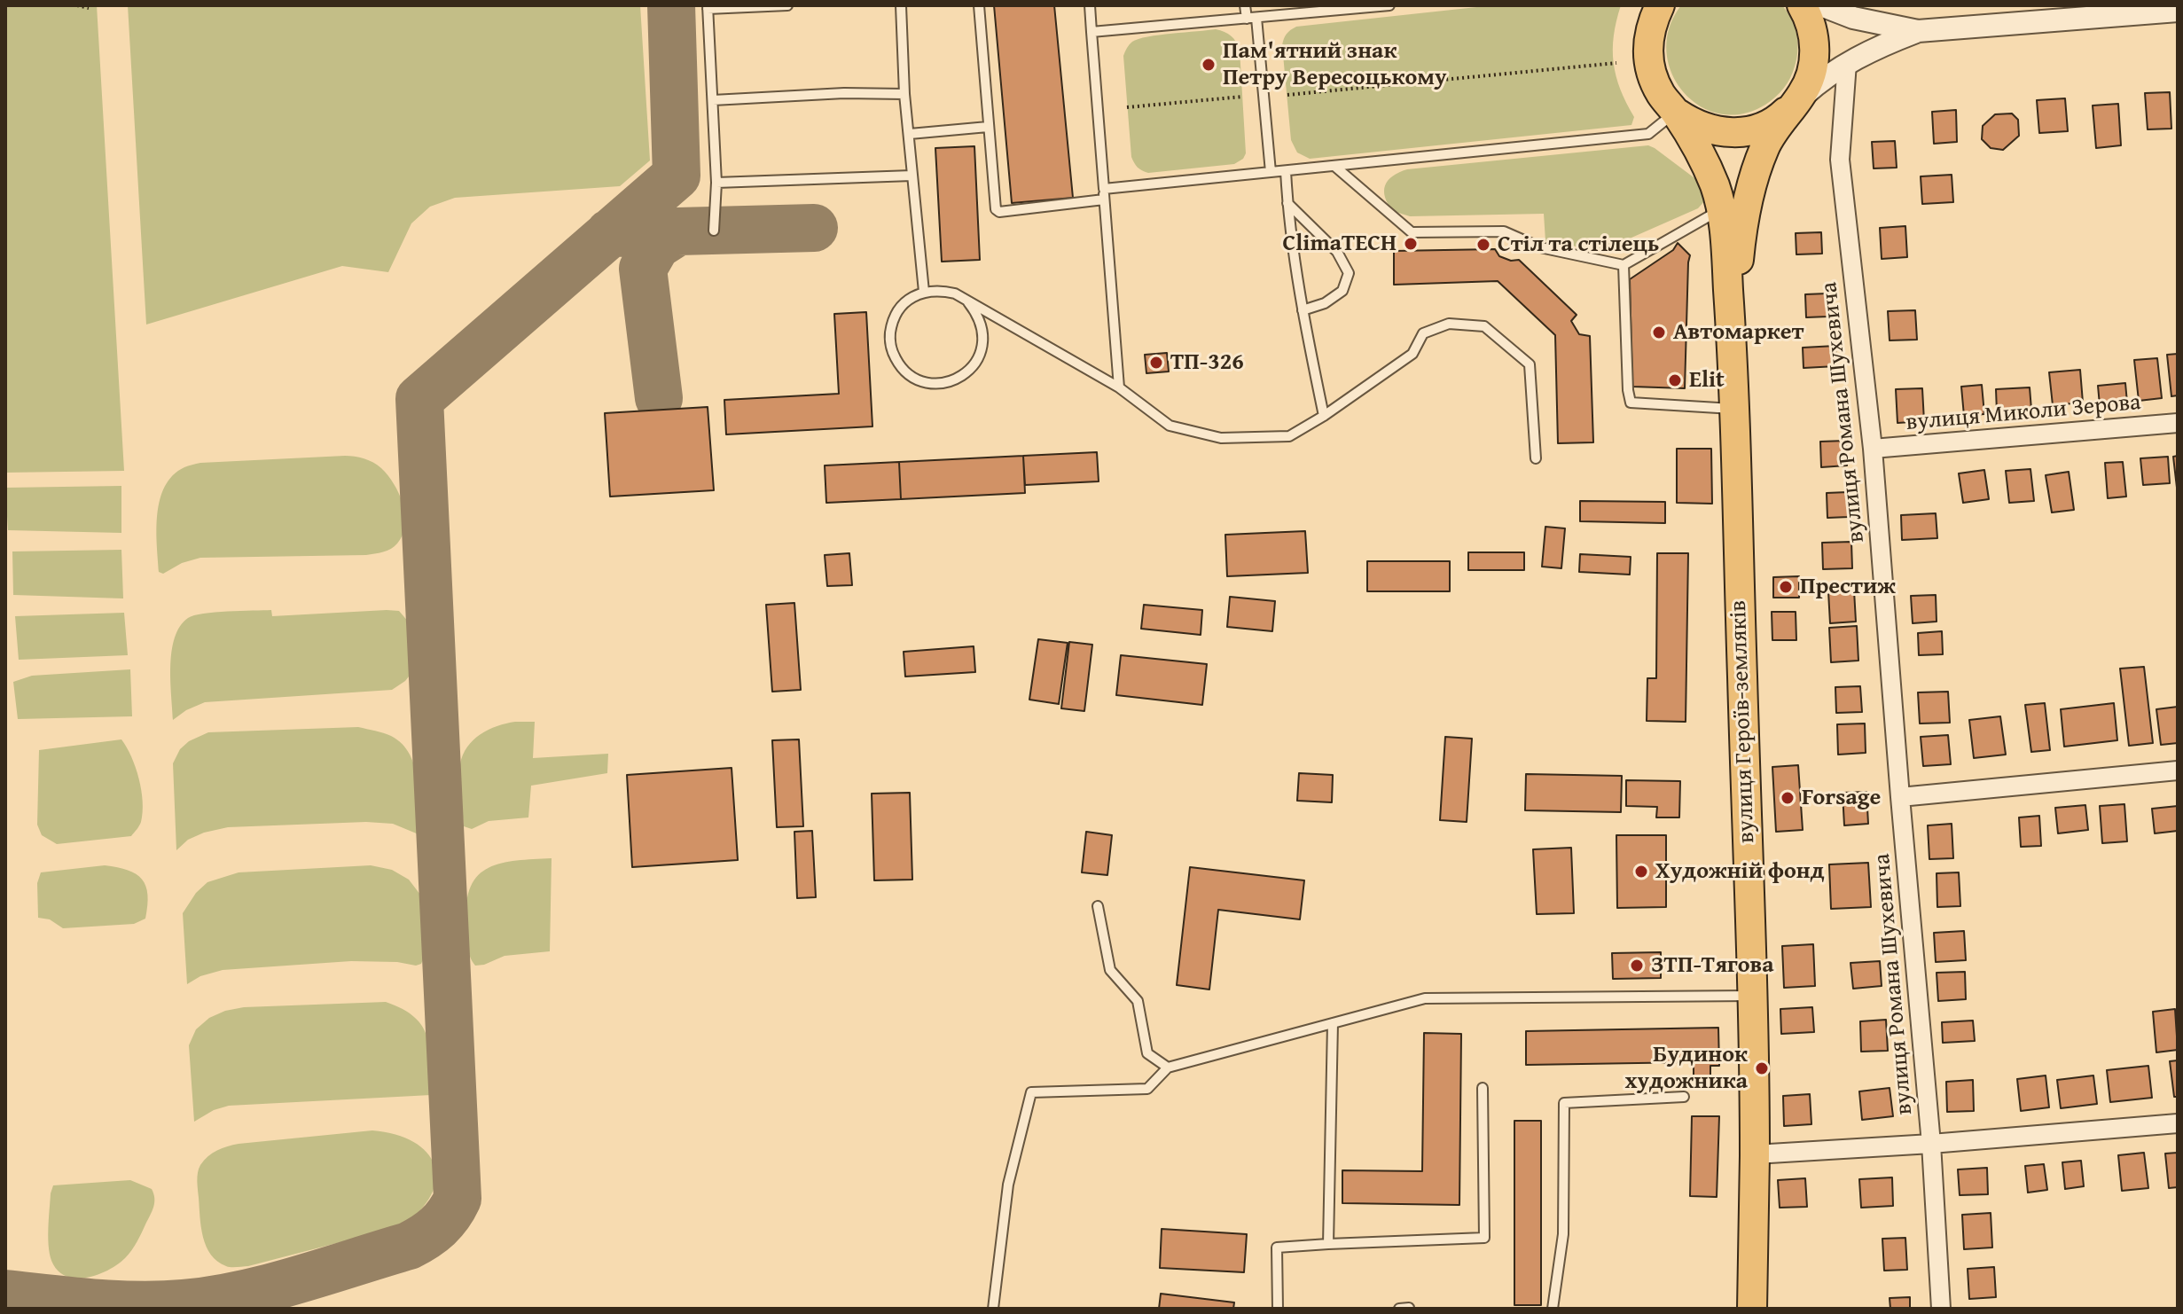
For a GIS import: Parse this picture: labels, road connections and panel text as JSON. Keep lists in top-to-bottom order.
{
  "streets": {
    "main road": ["вулиця Героїв-земляків"],
    "street": ["вулиця Романа Шухевича", "вулиця Миколи Зерова"]
  },
  "crossings": [
    ["вулиця Романа Шухевича", "вулиця Миколи Зерова"]
  ],
  "places": [
    "Пам'ятний знак Петру Вересоцькому",
    "ClimaTECH",
    "Стіл та стілець",
    "Автомаркет",
    "ТП-326",
    "Elit",
    "Престиж",
    "Forsage",
    "Художній фонд",
    "ЗТП-Тягова",
    "Будинок художника"
  ]
}
